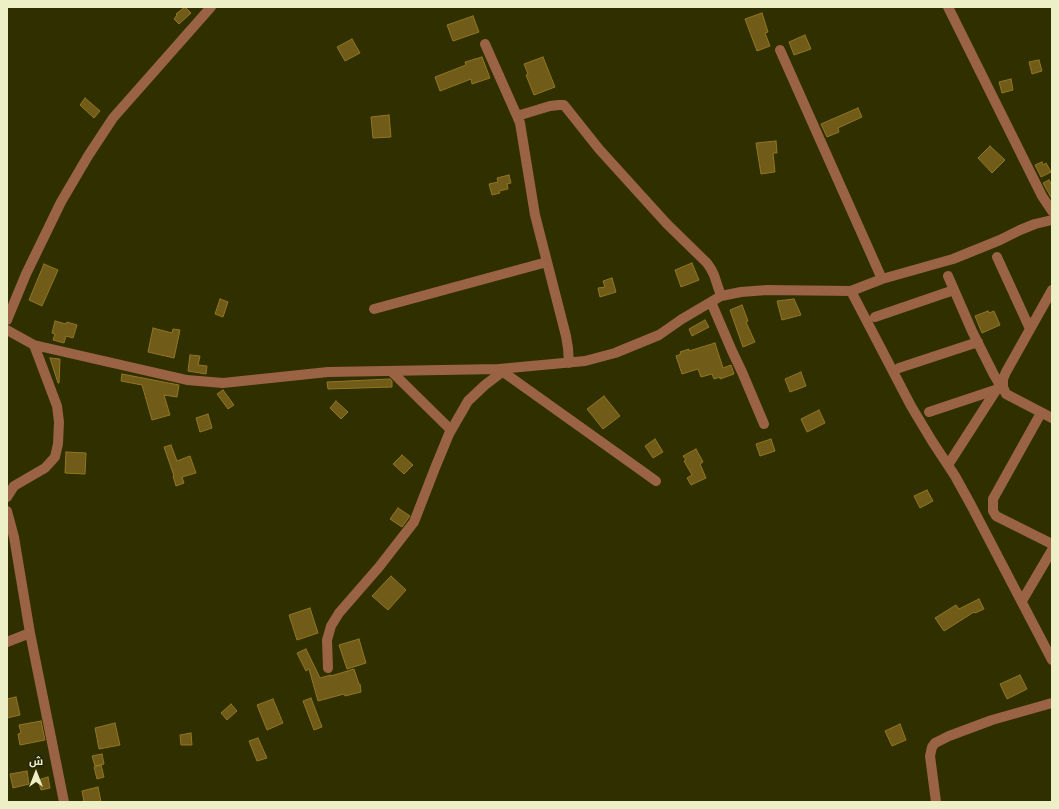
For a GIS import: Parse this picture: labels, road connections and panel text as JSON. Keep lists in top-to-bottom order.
{
  "north": "top"
}
